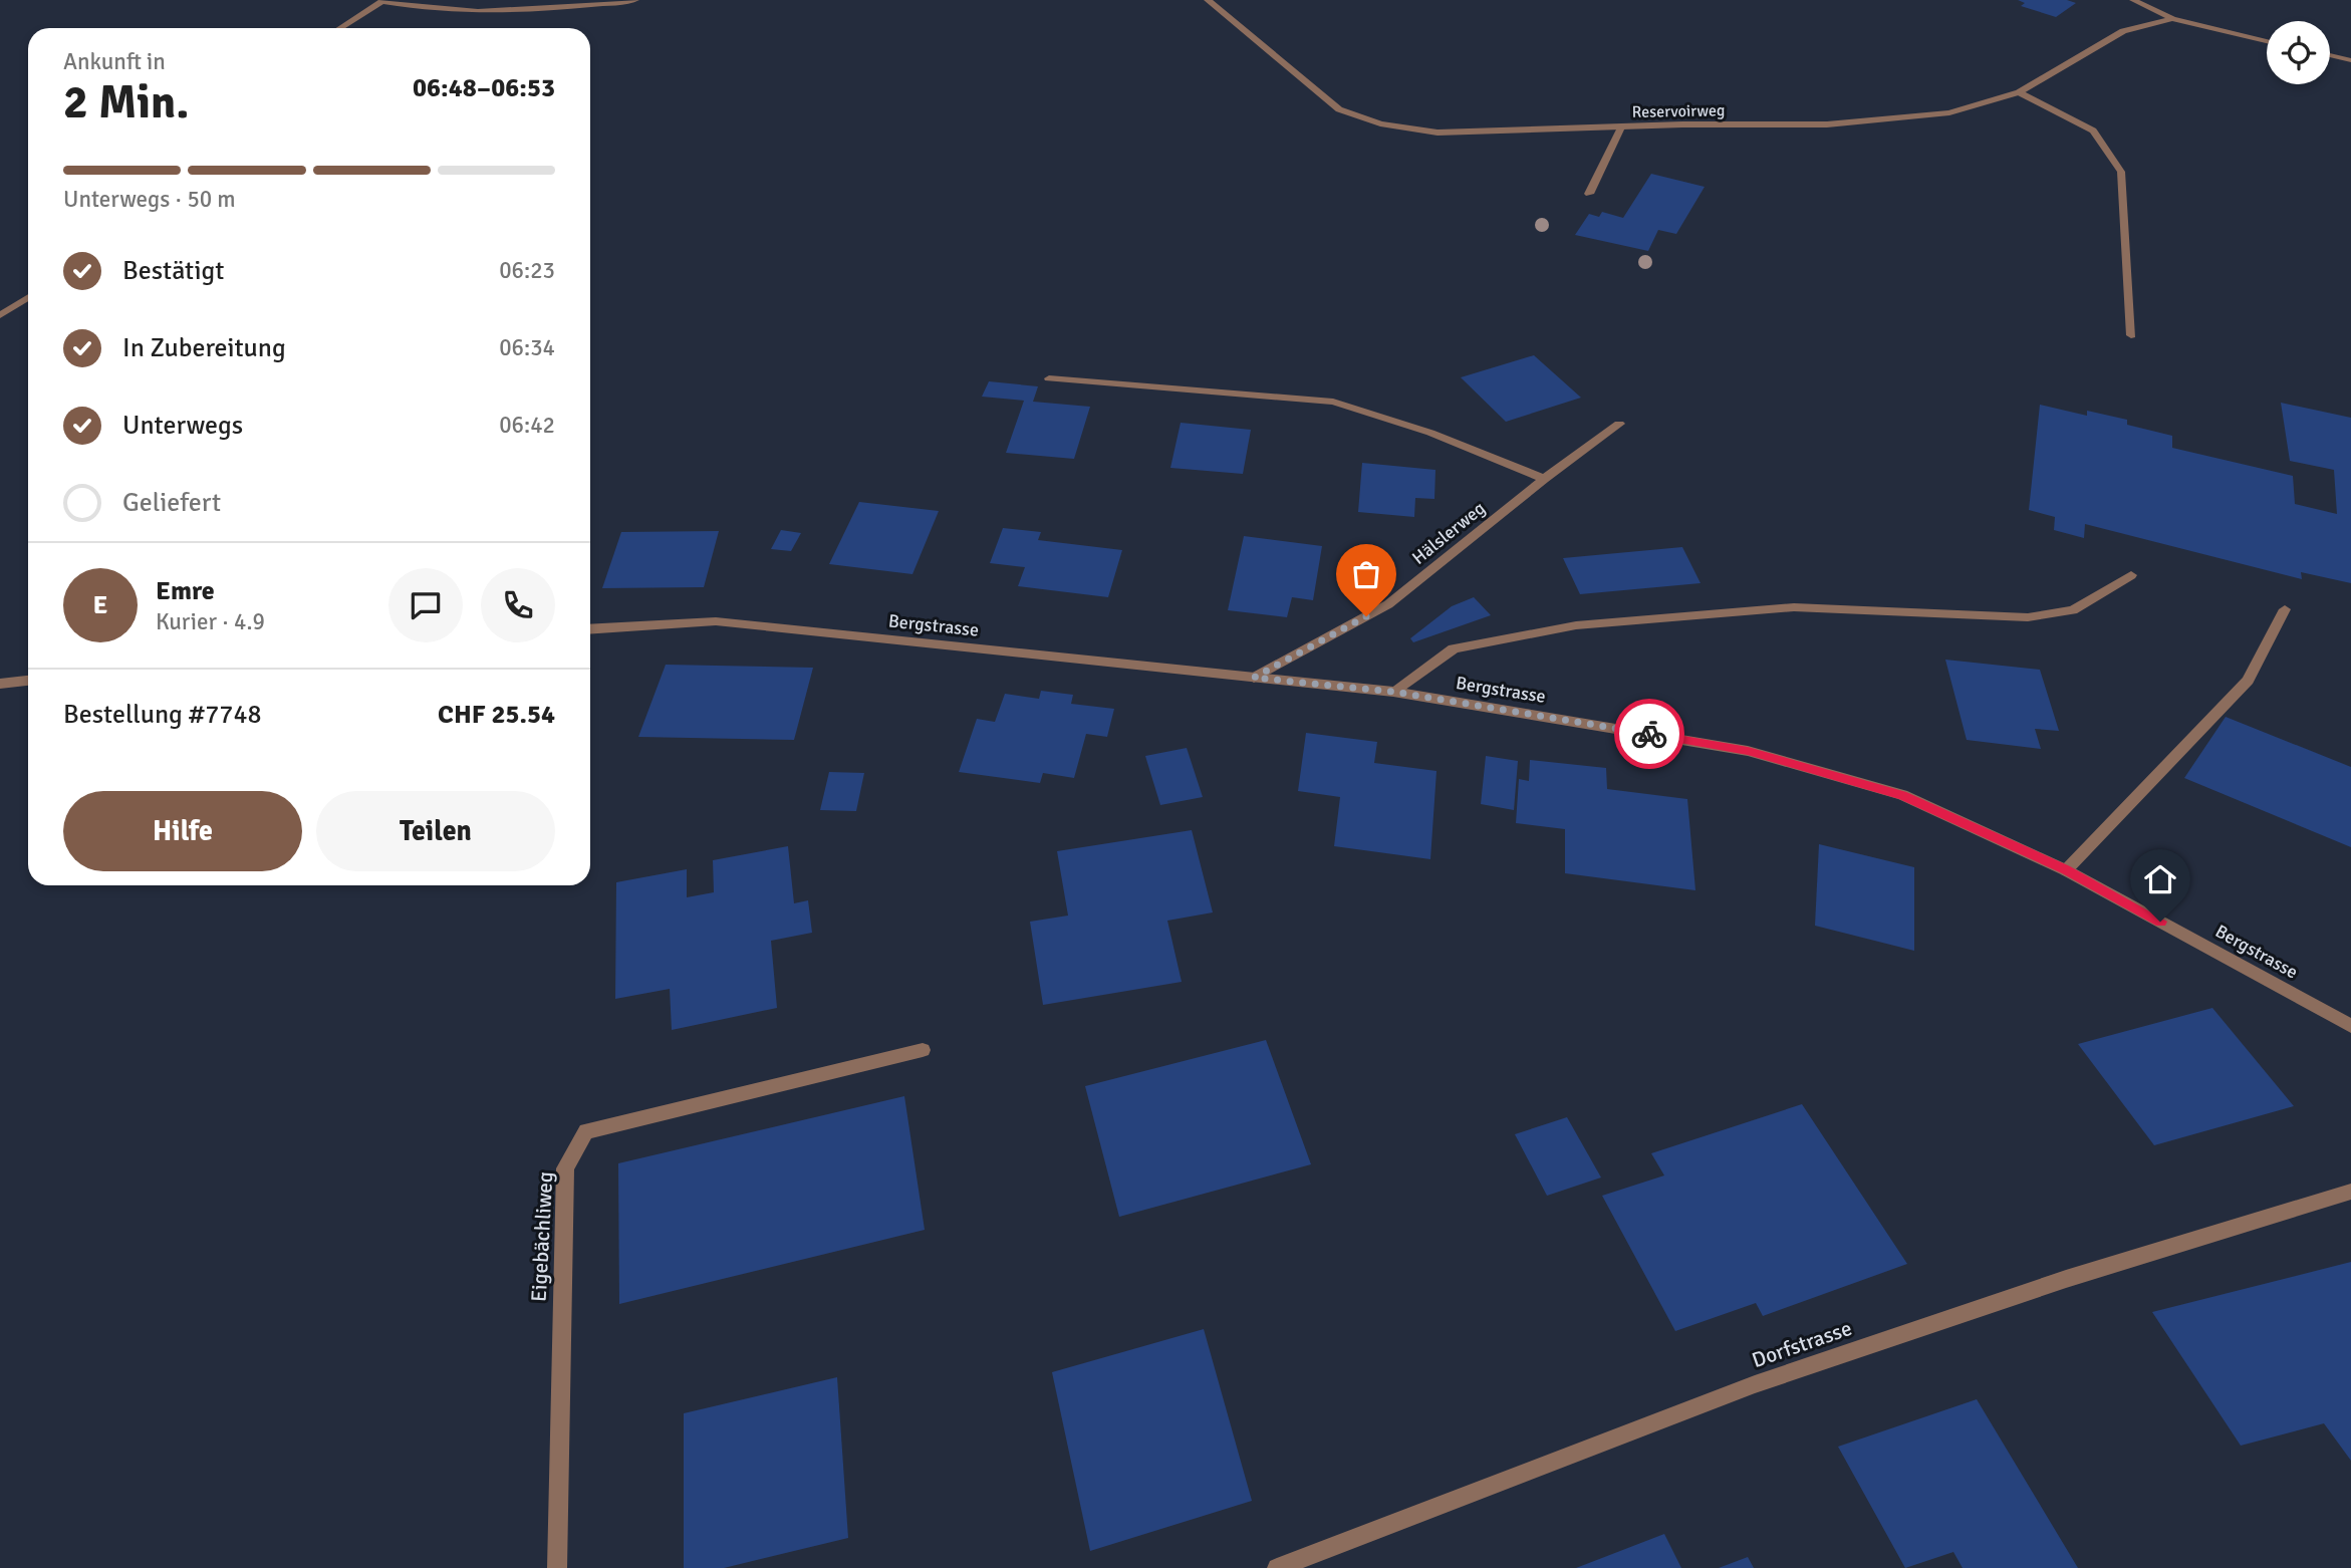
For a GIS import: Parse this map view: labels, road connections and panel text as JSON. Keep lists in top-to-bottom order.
{
  "streets": {
    "street": [
      "Reservoirweg",
      "Hälslerweg",
      "Bergstrasse",
      "Eigebächliweg",
      "Dorfstrasse"
    ]
  },
  "crossings": [
    ["Hälslerweg", "Bergstrasse"]
  ],
  "page": {
    "heading": ["2 Min.", "Ankunft in", "06:48–06:53"],
    "panel": [
      "Emre",
      "Kurier · 4.9",
      "Bestellung #7748",
      "CHF 25.54"
    ],
    "bar": "Unterwegs · 50 m",
    "list": [
      ["Bestätigt", "06:23"],
      ["In Zubereitung", "06:34"],
      ["Unterwegs", "06:42"],
      "Geliefert"
    ],
    "round": "E",
    "buttons": ["Hilfe", "Teilen"]
  }
}
